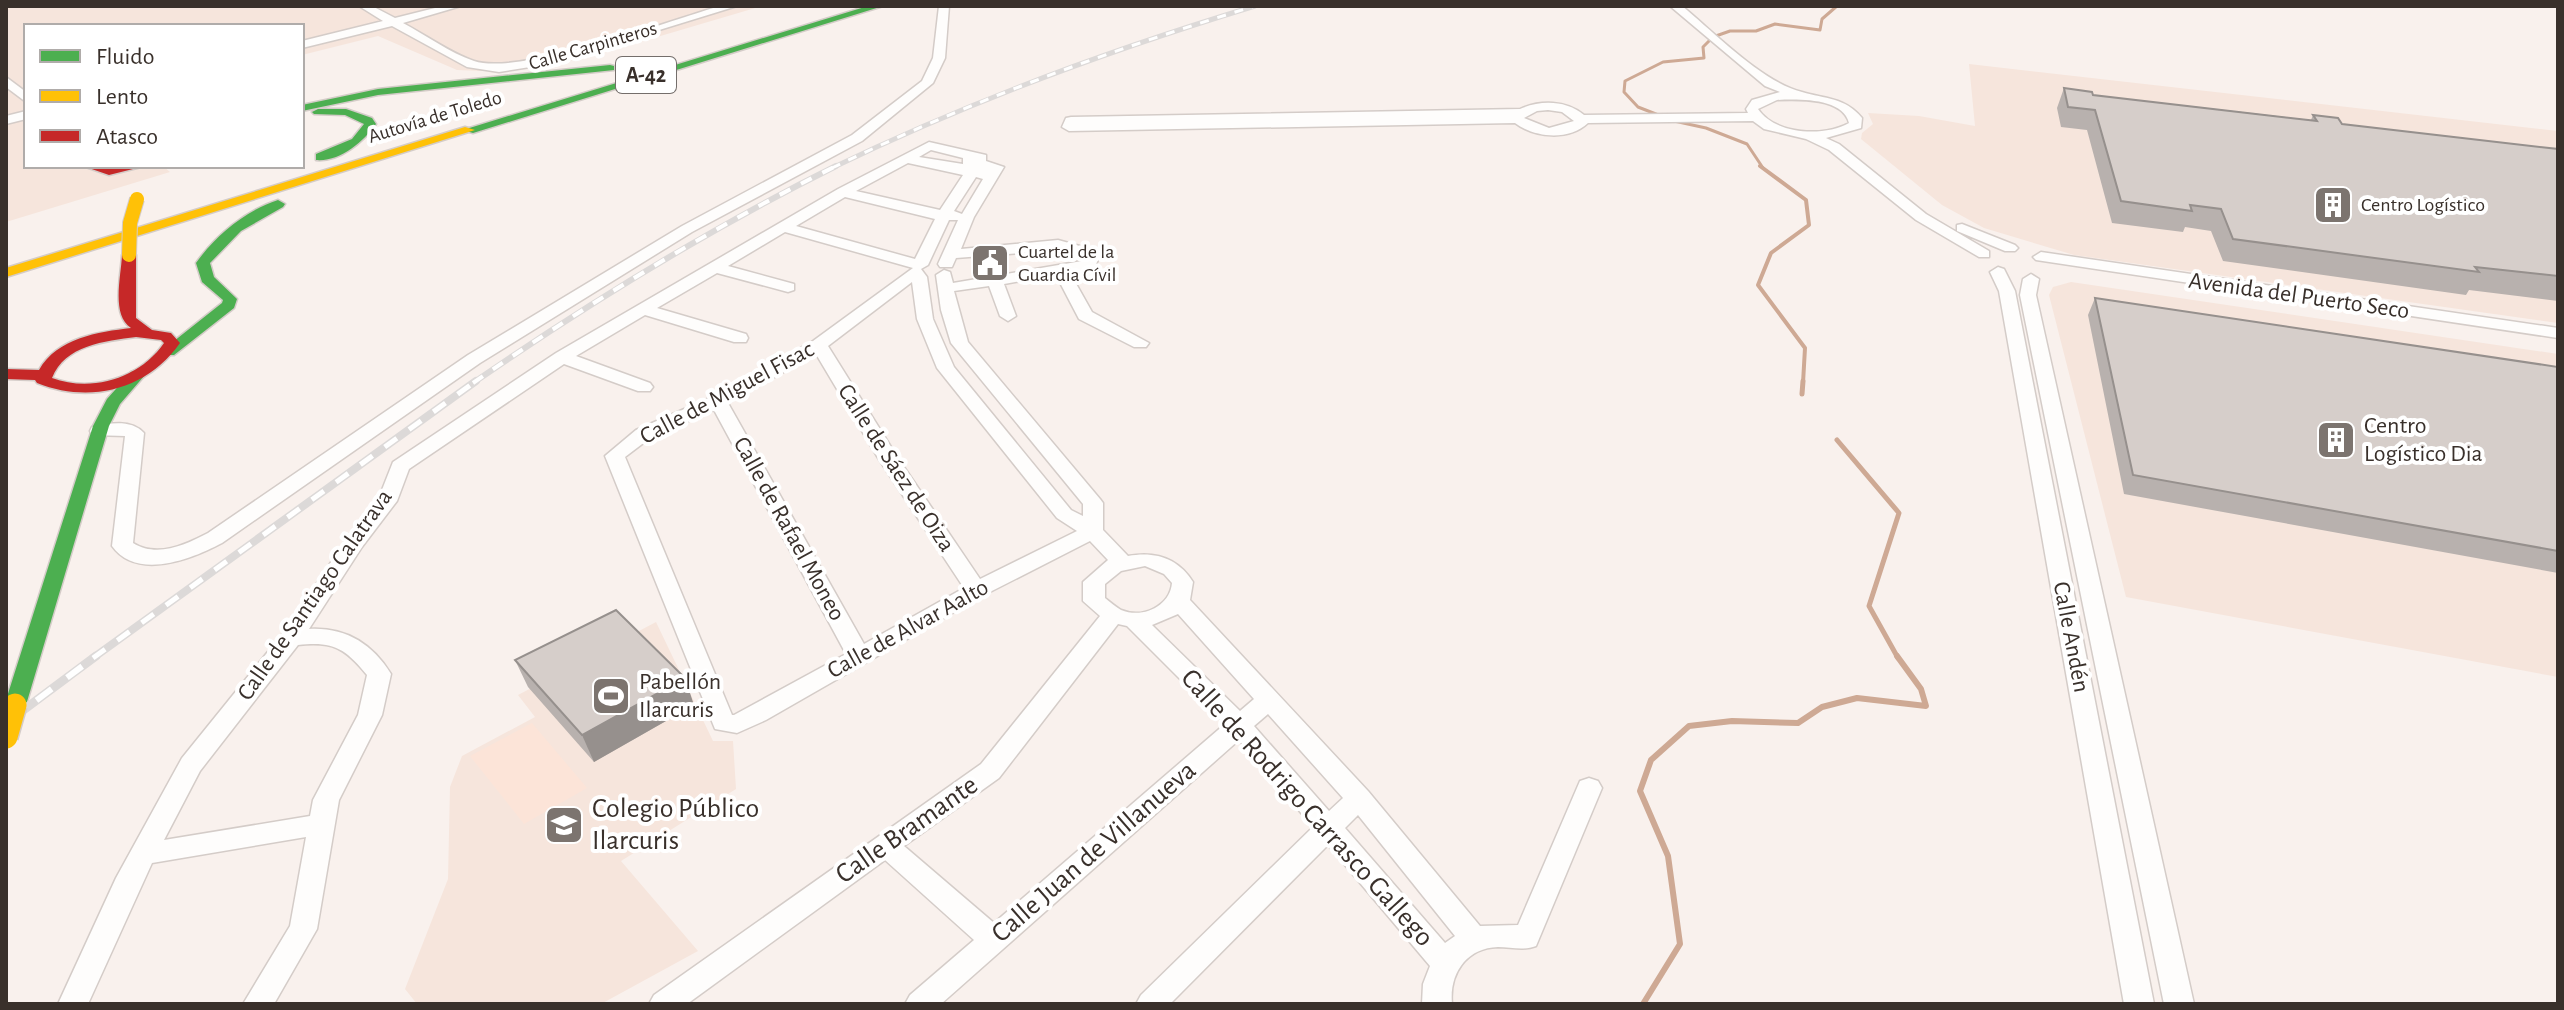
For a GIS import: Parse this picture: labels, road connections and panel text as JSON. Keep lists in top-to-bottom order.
{
  "streets": {
    "main road": ["A-42", "Autovía de Toledo"],
    "street": [
      "Calle Carpinteros",
      "Avenida del Puerto Seco",
      "Calle de Miguel Fisac",
      "Calle de Sáez de Oiza",
      "Calle de Rafael Moneo",
      "Calle de Santiago Calatrava",
      "Calle de Alvar Aalto",
      "Calle Andén",
      "Calle de Rodrigo Carrasco Gallego",
      "Calle Bramante",
      "Calle Juan de Villanueva"
    ]
  },
  "crossings": [
    ["Avenida del Puerto Seco", "Calle Andén"],
    ["Calle de Miguel Fisac", "Calle de Sáez de Oiza"],
    ["Calle de Miguel Fisac", "Calle de Rafael Moneo"],
    ["Calle de Miguel Fisac", "Calle de Alvar Aalto"],
    ["Calle de Sáez de Oiza", "Calle de Alvar Aalto"],
    ["Calle de Rafael Moneo", "Calle de Alvar Aalto"],
    ["Calle de Rodrigo Carrasco Gallego", "Calle Bramante"],
    ["Calle de Rodrigo Carrasco Gallego", "Calle Juan de Villanueva"]
  ],
  "places": {
    "building": ["Centro Logístico", "Centro Logístico Dia"],
    "public building": ["Cuartel de la Guardia Cívil"],
    "sports": ["Pabellón Ilarcuris"],
    "school or university": ["Colegio Público Ilarcuris"]
  },
  "legend": ["Fluido", "Lento", "Atasco"]
}
